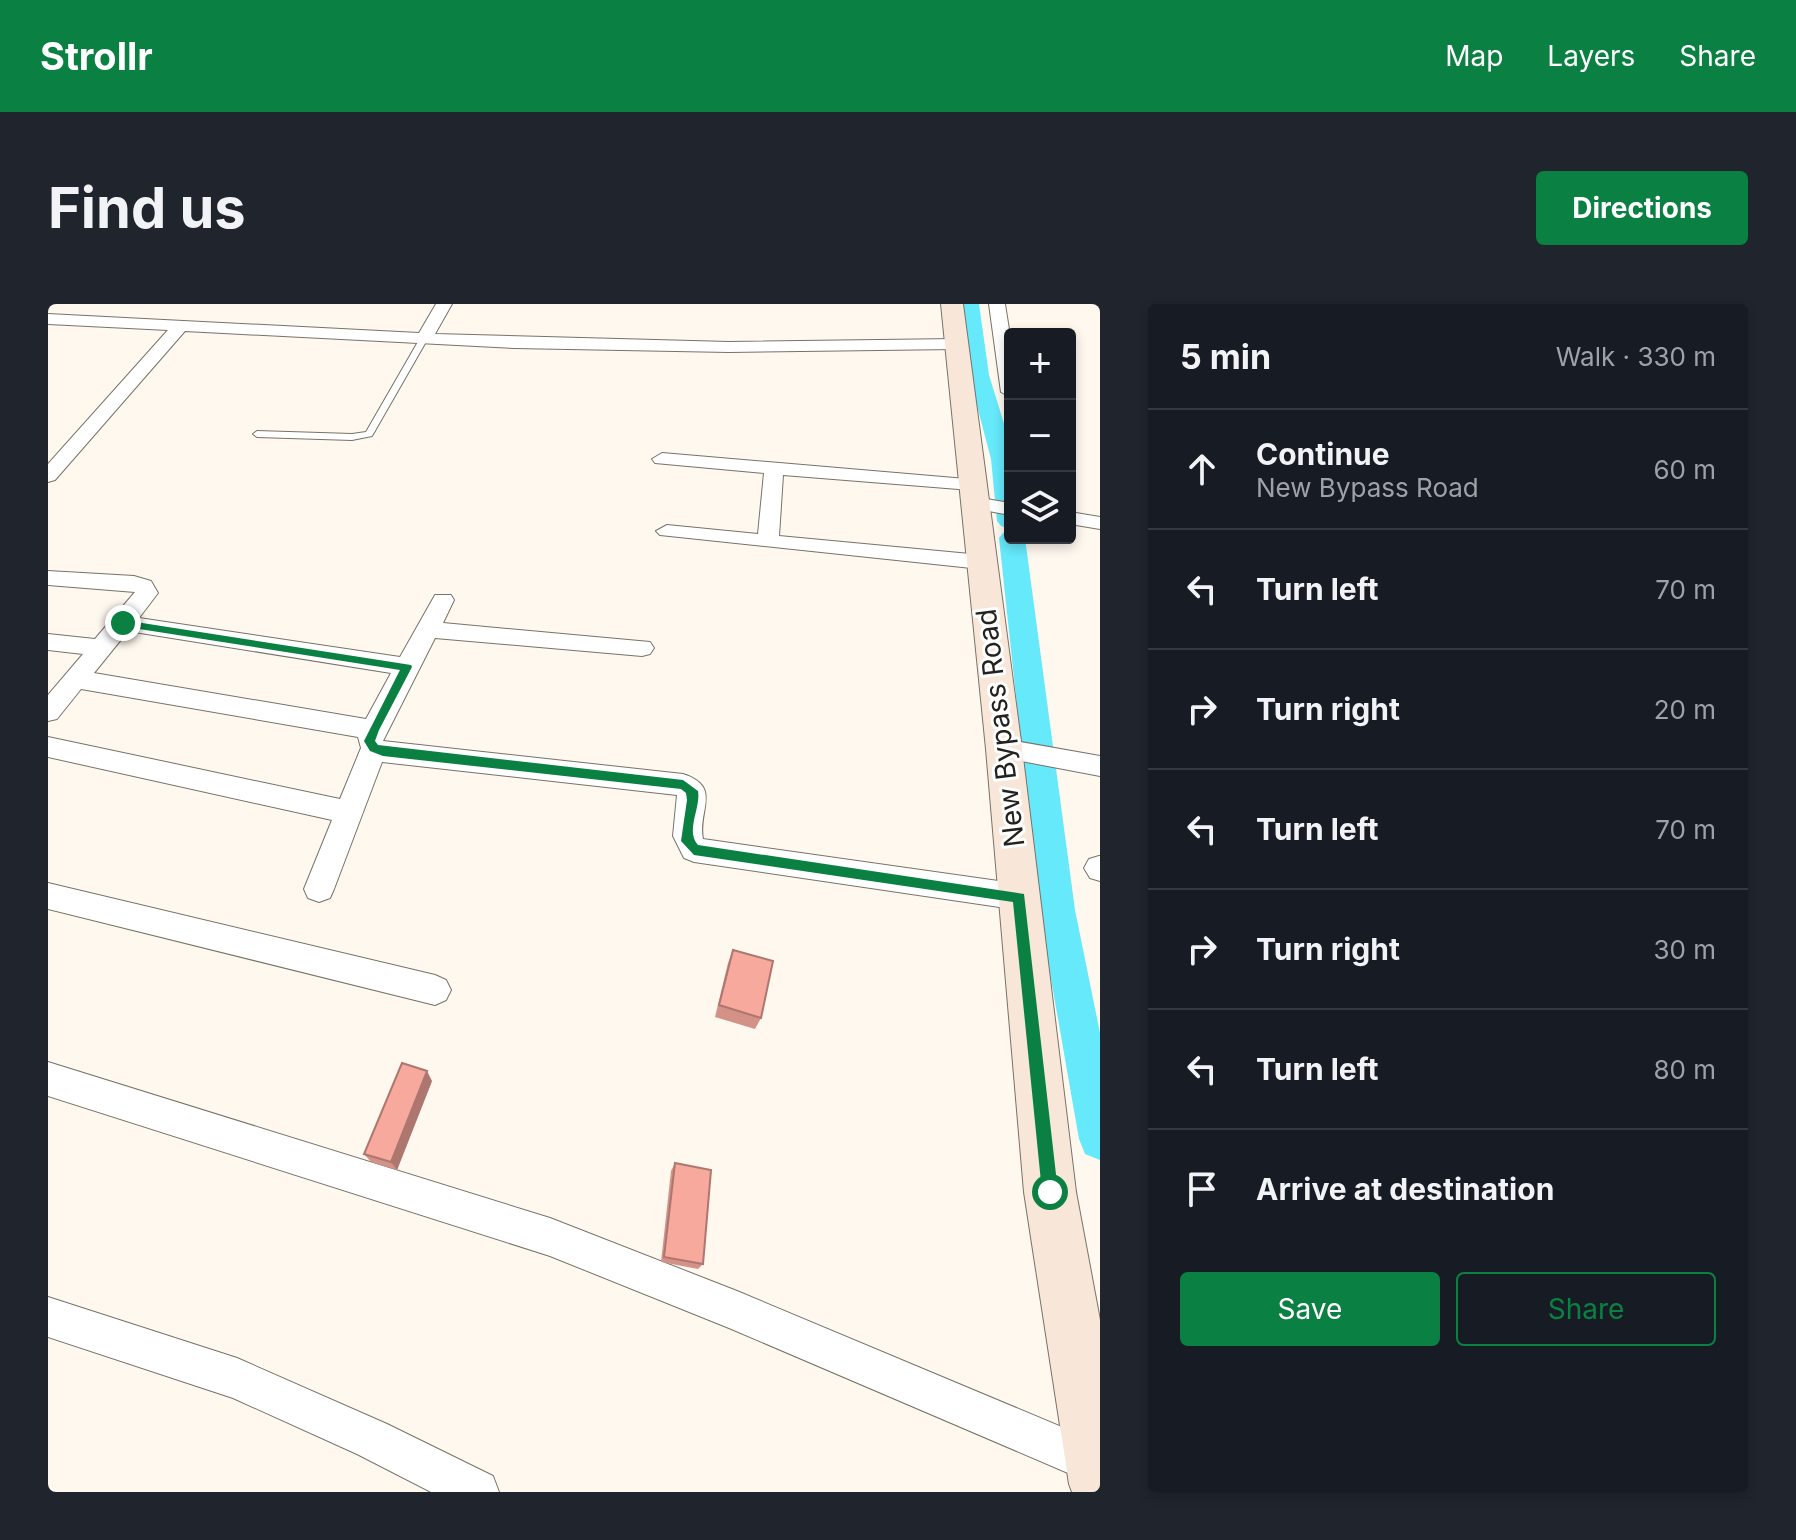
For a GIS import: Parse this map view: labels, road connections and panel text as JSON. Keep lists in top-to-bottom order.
{
  "streets": {
    "main road": ["New Bypass Road"]
  },
  "page": {
    "header": "Strollr",
    "nav": ["Map", "Layers", "Share"],
    "buttons": [
      "Directions",
      ["Save", "Share"]
    ],
    "title": "Find us",
    "heading": ["5 min", "Walk · 330 m"],
    "map_buttons": ["+", "−"],
    "list": [
      ["Continue", "New Bypass Road", "60 m"],
      ["Turn left", "70 m"],
      ["Turn right", "20 m"],
      ["Turn left", "70 m"],
      ["Turn right", "30 m"],
      ["Turn left", "80 m"],
      "Arrive at destination"
    ]
  }
}
